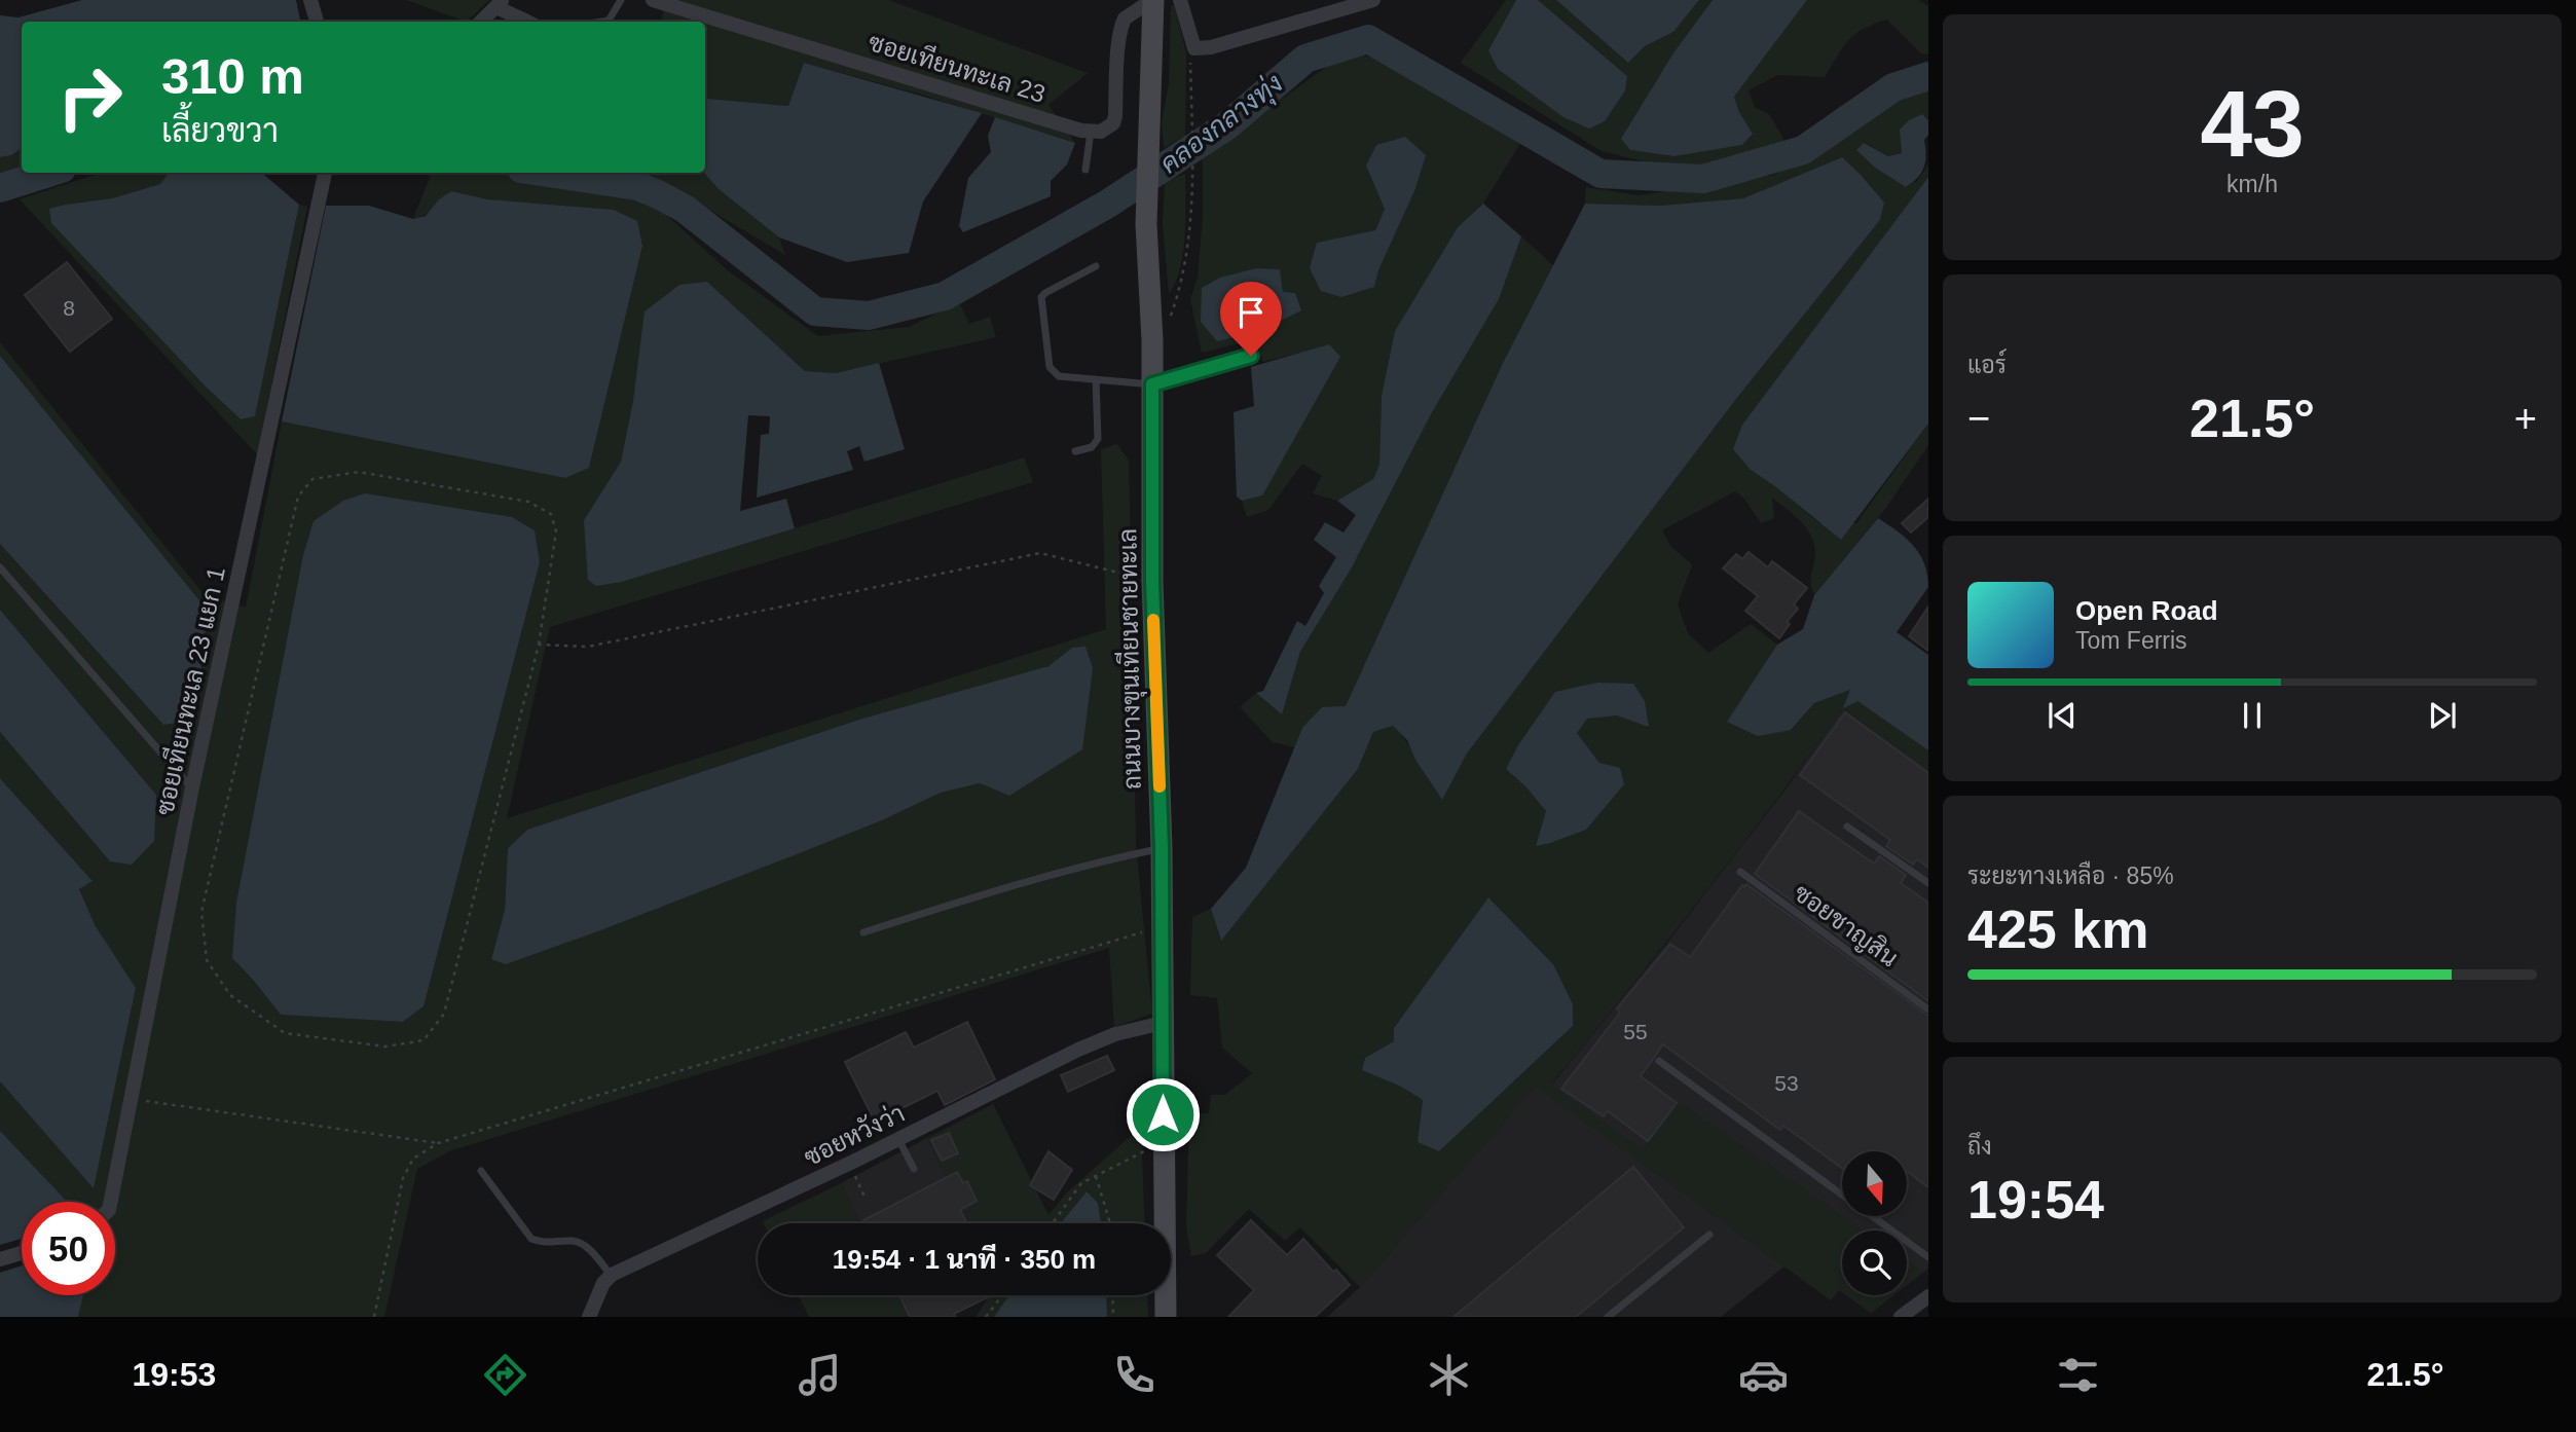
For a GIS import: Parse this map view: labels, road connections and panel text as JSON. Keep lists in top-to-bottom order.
{
  "streets": {
    "main road": ["ถนนบางขุนเทียนชายทะเล"],
    "street": ["ซอยเทียนทะเล 23", "ซอยเทียนทะเล 23 แยก 1", "ซอยหวังว่า"],
    "lane": ["ซอยชาญสิน"]
  },
  "crossings": [
    ["ถนนบางขุนเทียนชายทะเล", "ซอยหวังว่า"]
  ],
  "water": ["คลองกลางทุ่ง"],
  "house_numbers": ["8", "55", "53"],
  "north": "bottom",
  "page": {
    "tile": [
      ["43", "km/h"],
      "แอร์",
      ["ระยะทางเหลือ · 85%", "425 km"],
      ["ถึง", "19:54"]
    ],
    "turn": ["310 m", "เลี้ยวขวา"],
    "heat": ["−", "21.5°", "+"],
    "song": ["Open Road", "Tom Ferris"],
    "limit": "50",
    "trip": "19:54 · 1 นาที · 350 m",
    "tabs": ["19:53", "21.5°"]
  }
}
